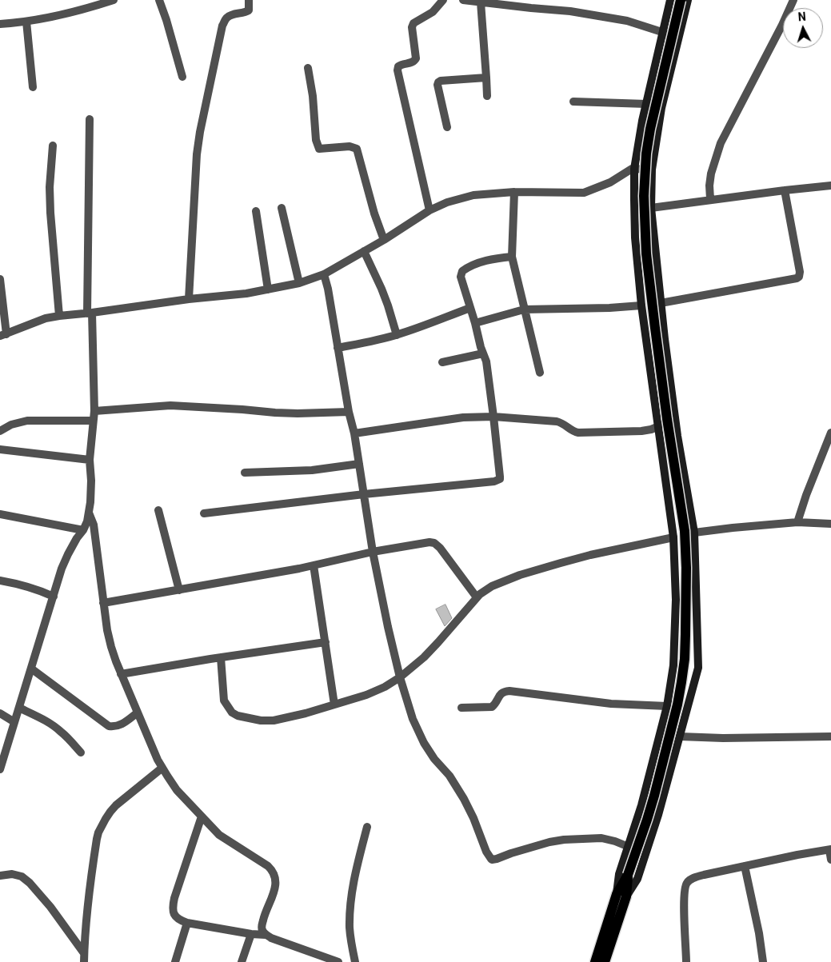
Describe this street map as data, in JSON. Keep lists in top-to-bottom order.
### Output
{
  "north": "top"
}
